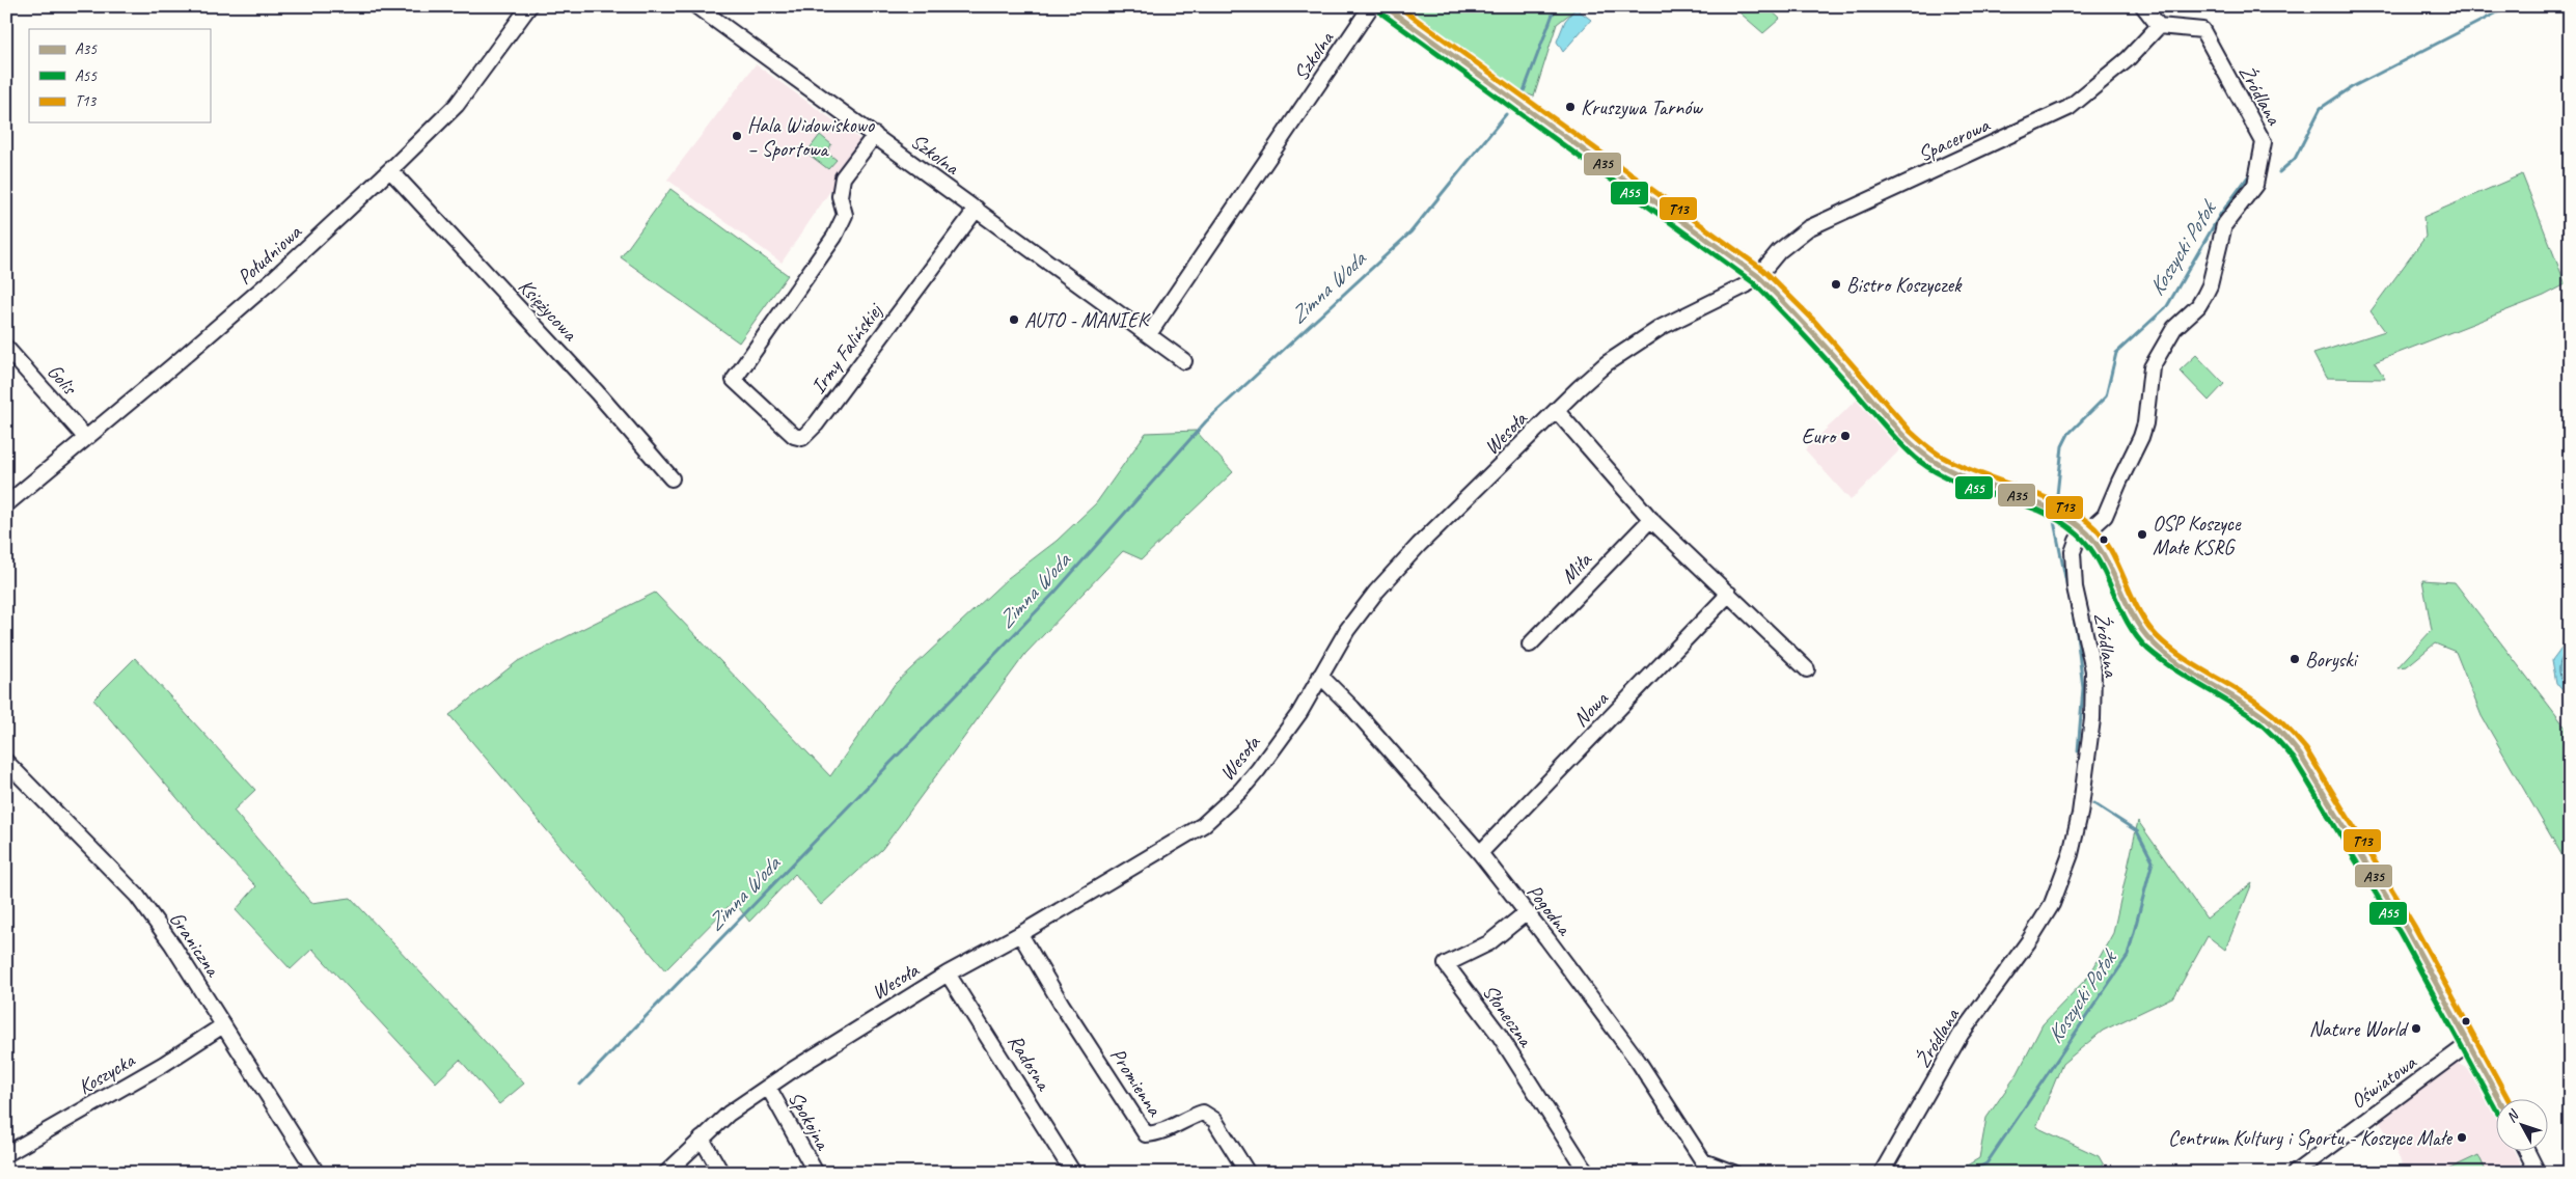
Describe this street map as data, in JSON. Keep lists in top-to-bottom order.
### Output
{
  "streets": {
    "street": [
      "Szkolna",
      "Źródlana",
      "Spacerowa",
      "Południowa",
      "Księżycowa",
      "Irmy Falińskiej",
      "Golis",
      "Wesoła",
      "Miła",
      "Nowa",
      "Pogodna",
      "Graniczna",
      "Słoneczna",
      "Radosna",
      "Koszycka",
      "Promienna",
      "Oświatowa",
      "Spokojna"
    ]
  },
  "crossings": [
    ["Szkolna", "Irmy Falińskiej"],
    ["Źródlana", "Spacerowa"],
    ["Spacerowa", "Wesoła"],
    ["Południowa", "Księżycowa"],
    ["Południowa", "Golis"],
    ["Wesoła", "Pogodna"],
    ["Wesoła", "Radosna"],
    ["Wesoła", "Promienna"],
    ["Wesoła", "Spokojna"],
    ["Nowa", "Pogodna"],
    ["Pogodna", "Słoneczna"],
    ["Graniczna", "Koszycka"]
  ],
  "water": ["Koszycki Potok", "Zimna Woda"],
  "places": [
    "Kruszywa Tarnów",
    "Hala Widowiskowo – Sportowa",
    "Bistro Koszyczek",
    "AUTO - MANIEK",
    "Euro",
    "OSP Koszyce Małe KSRG",
    "Boryski",
    "Nature World",
    "Centrum Kultury i Sportu - Koszyce Małe"
  ],
  "lines": ["transit line A35", "transit line T13", "transit line A55"],
  "legend": ["A35", "A55", "T13"],
  "north": "top left"
}
